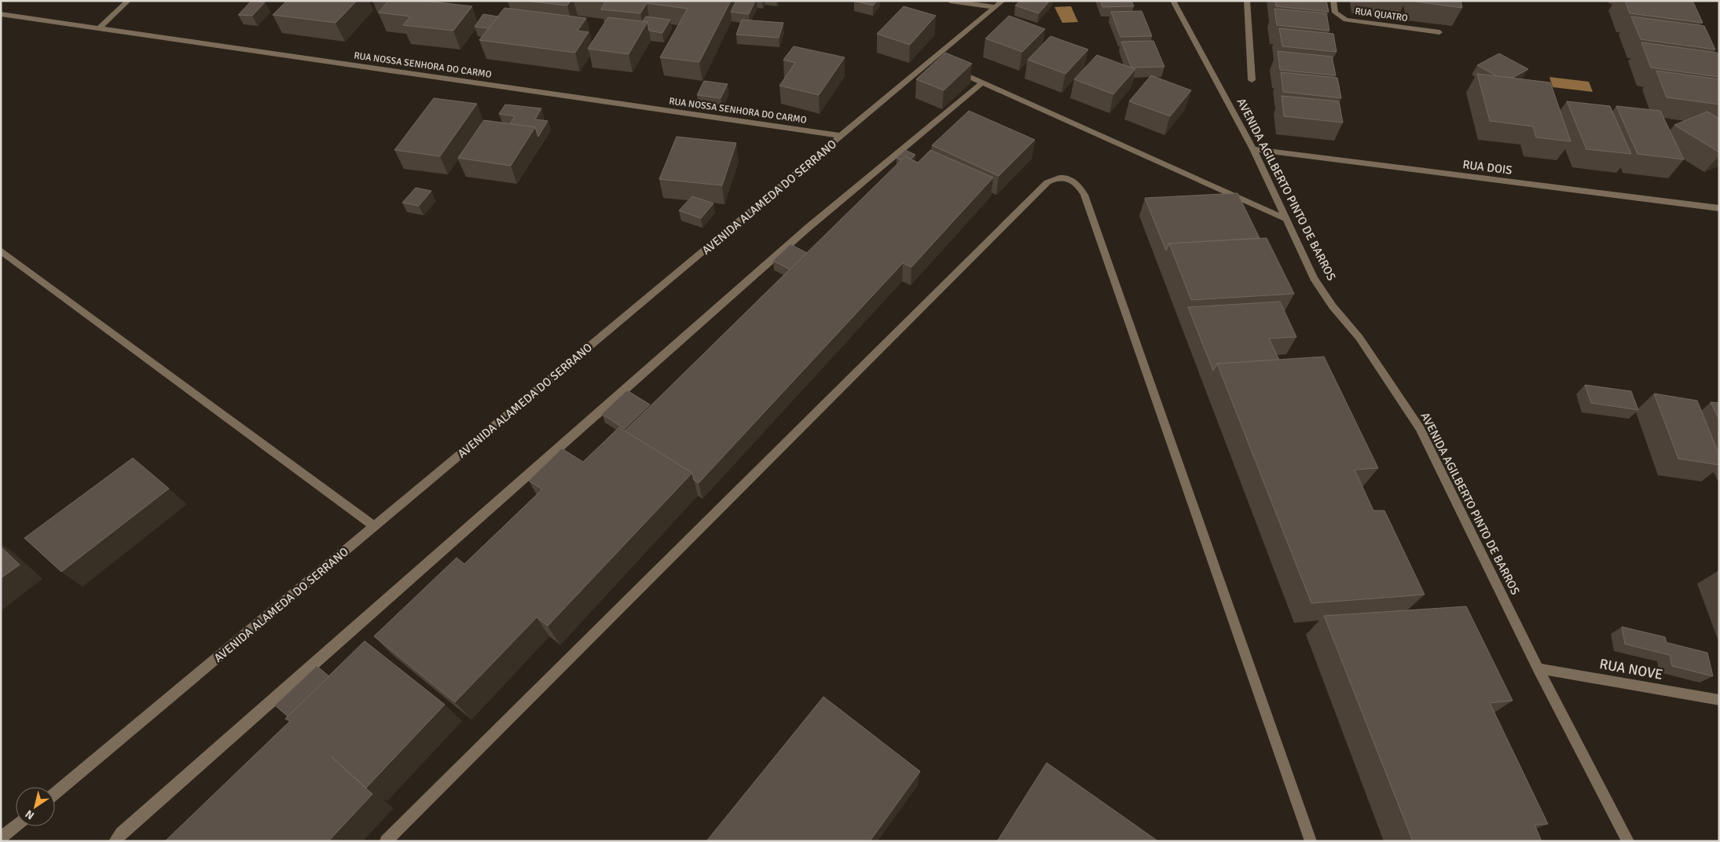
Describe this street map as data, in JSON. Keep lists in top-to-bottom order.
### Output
{
  "streets": {
    "street": [
      "RUA QUATRO",
      "RUA NOSSA SENHORA DO CARMO",
      "RUA DOIS",
      "AVENIDA AGILBERTO PINTO DE BARROS",
      "AVENIDA ALAMEDA DO SERRANO",
      "RUA NOVE"
    ]
  },
  "crossings": [
    ["RUA NOSSA SENHORA DO CARMO", "AVENIDA ALAMEDA DO SERRANO"],
    ["RUA DOIS", "AVENIDA AGILBERTO PINTO DE BARROS"],
    ["AVENIDA AGILBERTO PINTO DE BARROS", "RUA NOVE"]
  ],
  "north": "bottom left"
}
